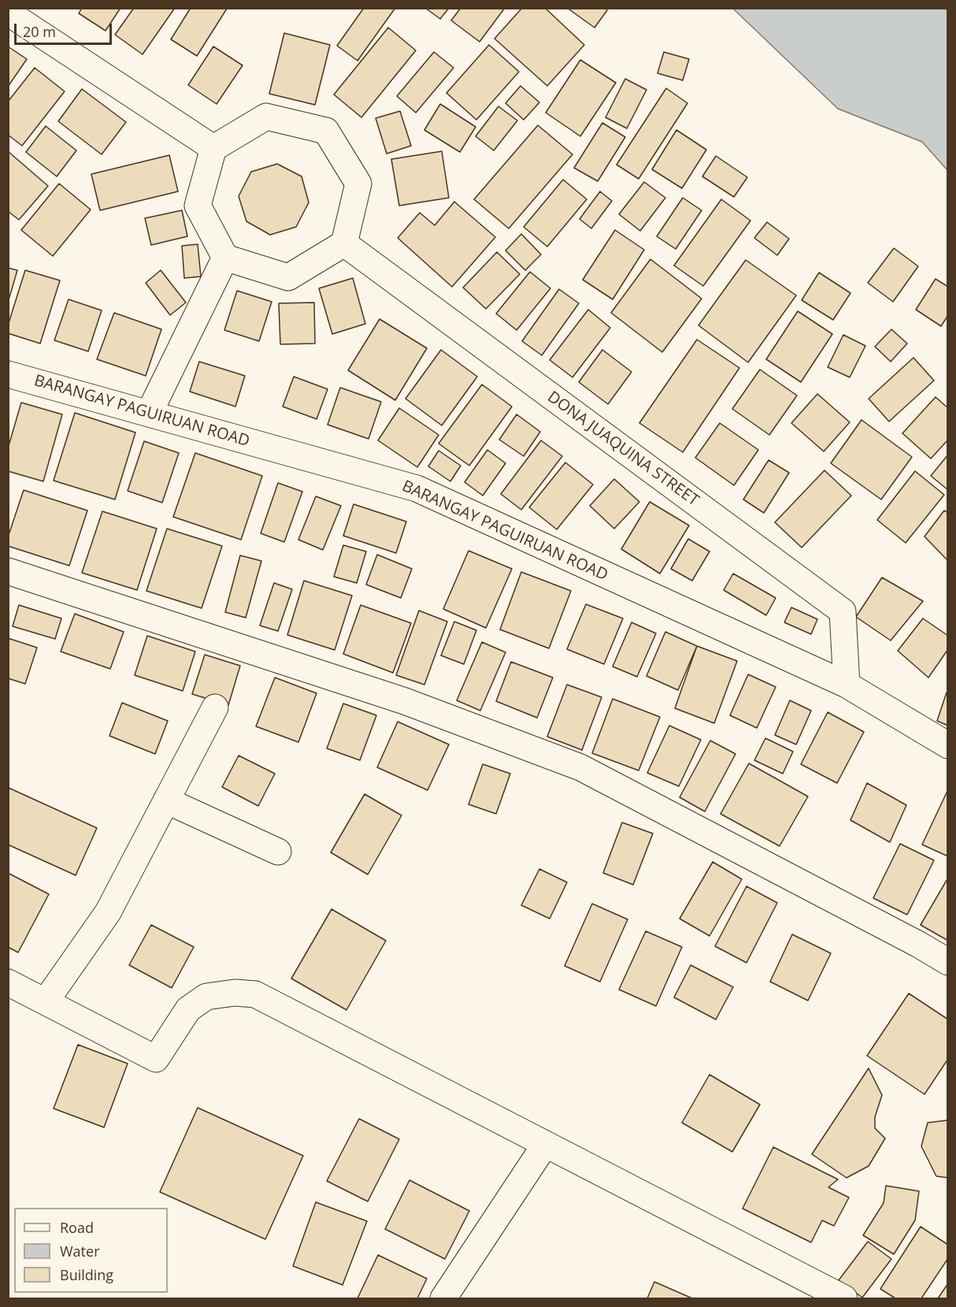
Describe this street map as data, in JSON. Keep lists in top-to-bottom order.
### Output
{
  "streets": {
    "street": ["BARANGAY PAGUIRUAN ROAD", "DONA JUAQUINA STREET"]
  },
  "crossings": [
    ["BARANGAY PAGUIRUAN ROAD", "DONA JUAQUINA STREET"]
  ],
  "legend": ["Road", "Water", "Building"],
  "scale_bar": "20 m"
}
